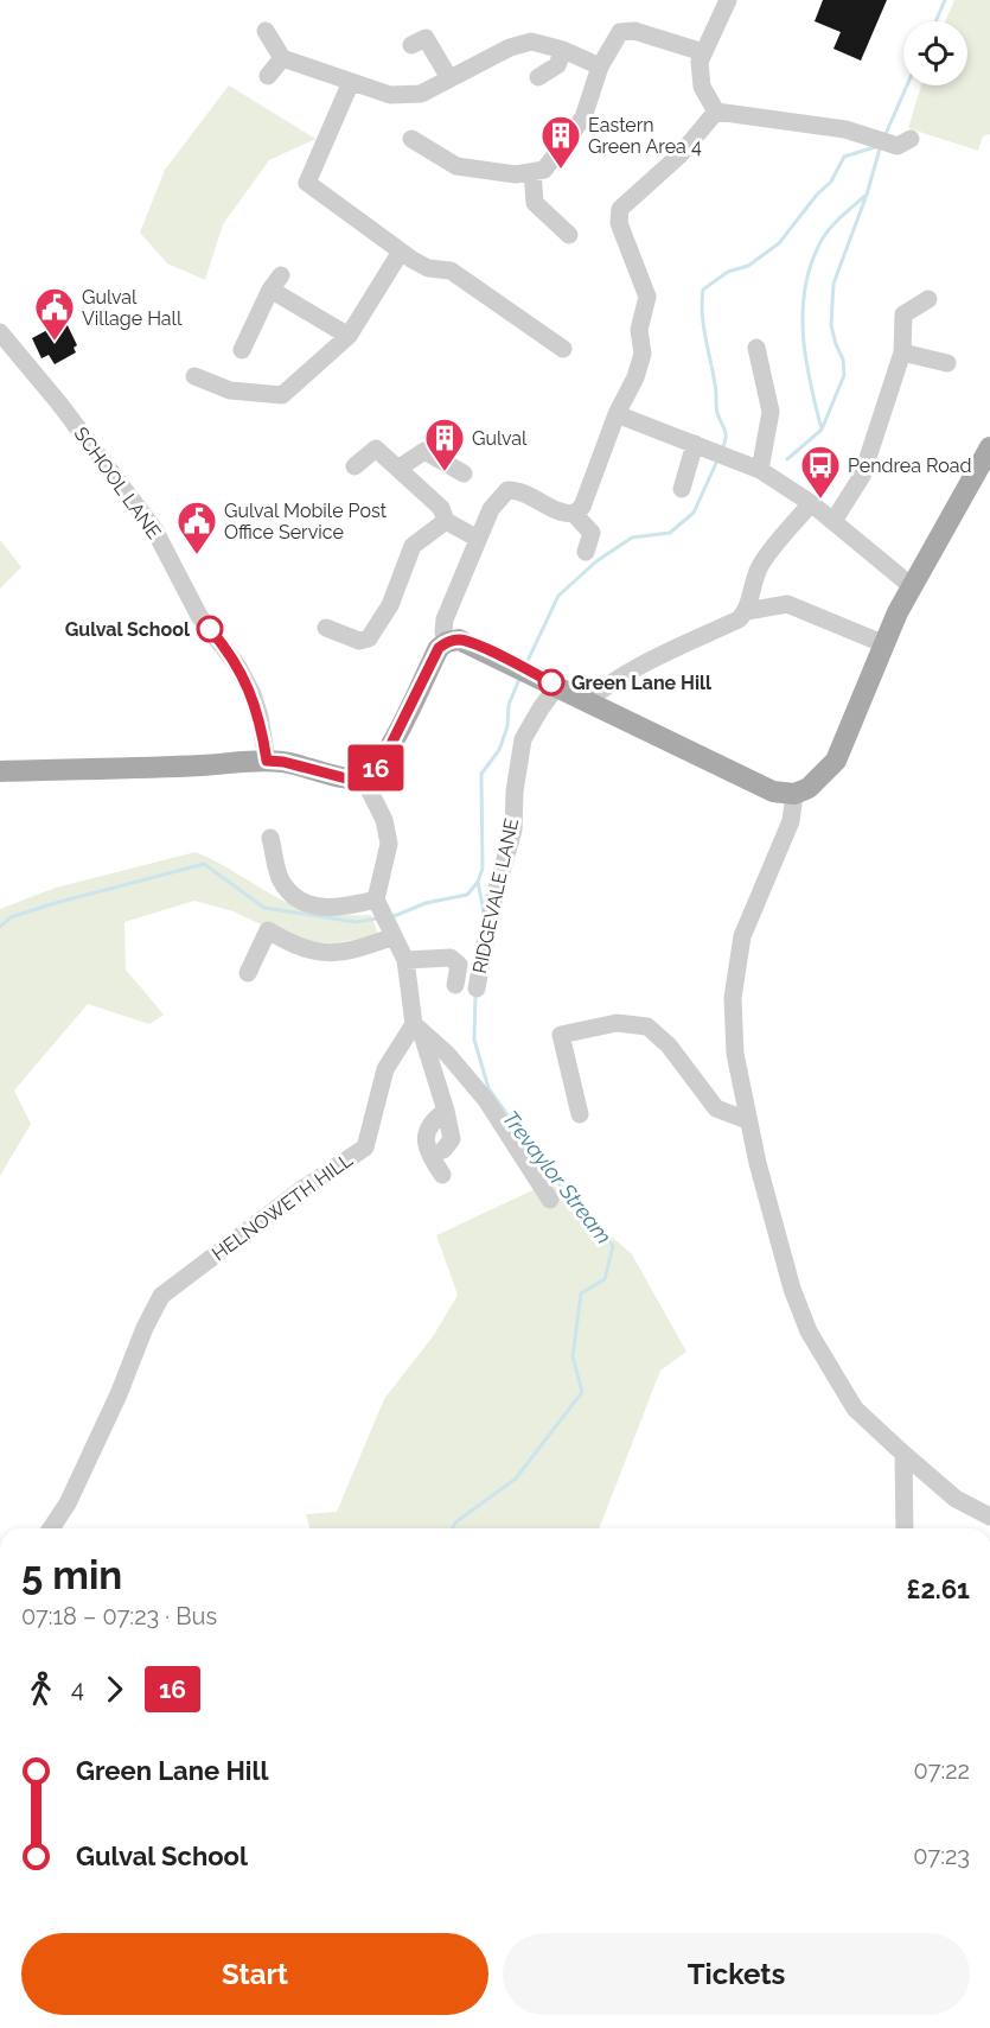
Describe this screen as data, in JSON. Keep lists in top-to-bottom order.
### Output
{
  "streets": {
    "street": ["SCHOOL LANE", "RIDGEVALE LANE", "HELNOWETH HILL"]
  },
  "water": ["Trevaylor Stream"],
  "places": {
    "building": ["Eastern Green Area 4", "Gulval"],
    "public building": ["Gulval Village Hall", "Gulval Mobile Post Office Service"],
    "bus stop": ["Pendrea Road"],
    "other": ["Gulval School", "Green Lane Hill"]
  },
  "lines": ["bus line 16"],
  "page": {
    "on_map": "16",
    "heading": ["5 min", "07:18 – 07:23 · Bus", "£2.61"],
    "legs": ["4", "16"],
    "list": [
      {
        "name": "Green Lane Hill",
        "value": "07:22"
      },
      {
        "name": "Gulval School",
        "value": "07:23"
      }
    ],
    "buttons": ["Start", "Tickets"]
  }
}
